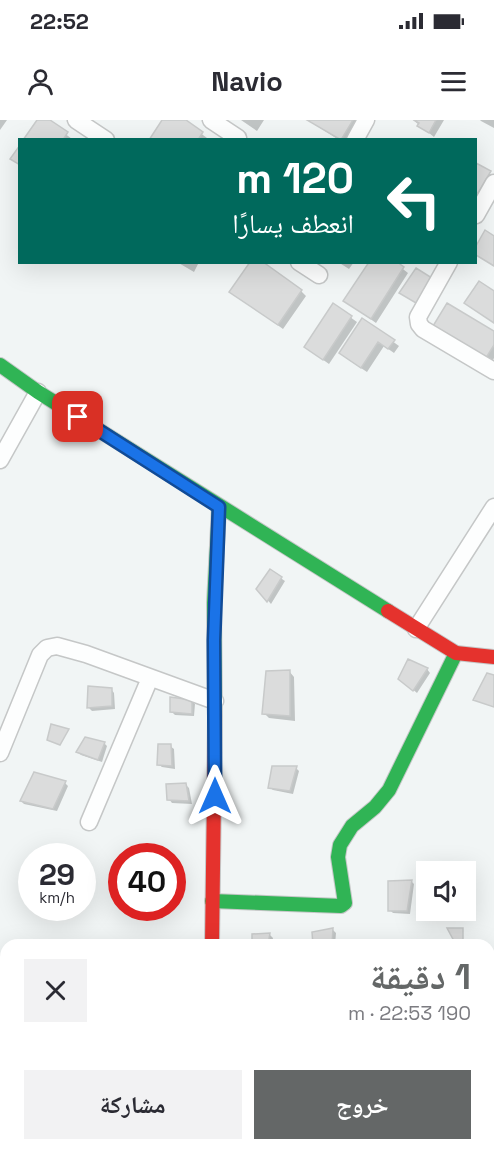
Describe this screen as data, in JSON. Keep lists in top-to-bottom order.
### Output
{
  "page": {
    "status": "22:52",
    "header": "Navio",
    "turn": ["120 m", "انعطف يسارًا"],
    "speed": "29 km/h",
    "limit": "40",
    "heading": ["1 دقيقة", "190 m · 22:53"],
    "buttons": ["خروج", "مشاركة"]
  }
}
